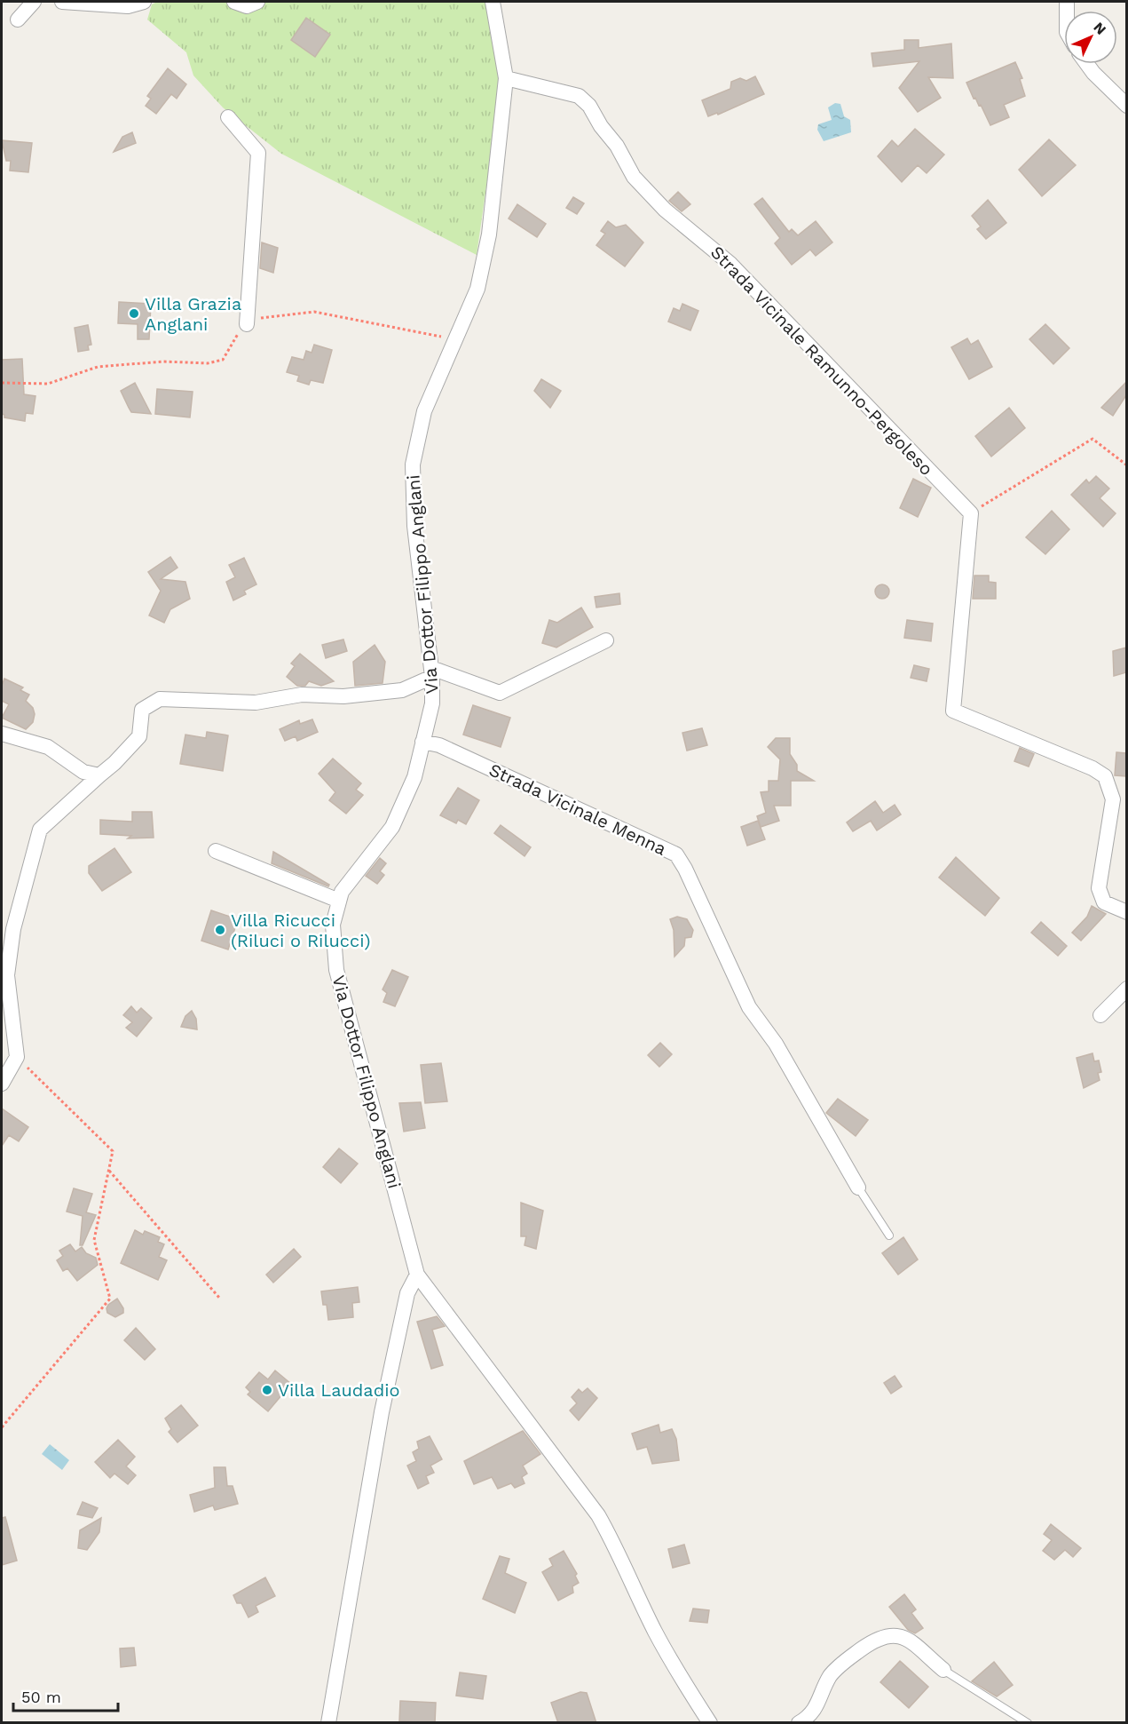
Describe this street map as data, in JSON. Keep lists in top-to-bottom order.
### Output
{
  "streets": {
    "street": ["Strada Vicinale Ramunno-Pergoleso", "Via Dottor Filippo Anglani", "Strada Vicinale Menna"]
  },
  "crossings": [
    ["Strada Vicinale Ramunno-Pergoleso", "Via Dottor Filippo Anglani"],
    ["Via Dottor Filippo Anglani", "Strada Vicinale Menna"]
  ],
  "places": ["Villa Grazia Anglani", "Villa Ricucci (Riluci o Rilucci)", "Villa Laudadio"],
  "scale_bar": "50 m",
  "north": "top right"
}
